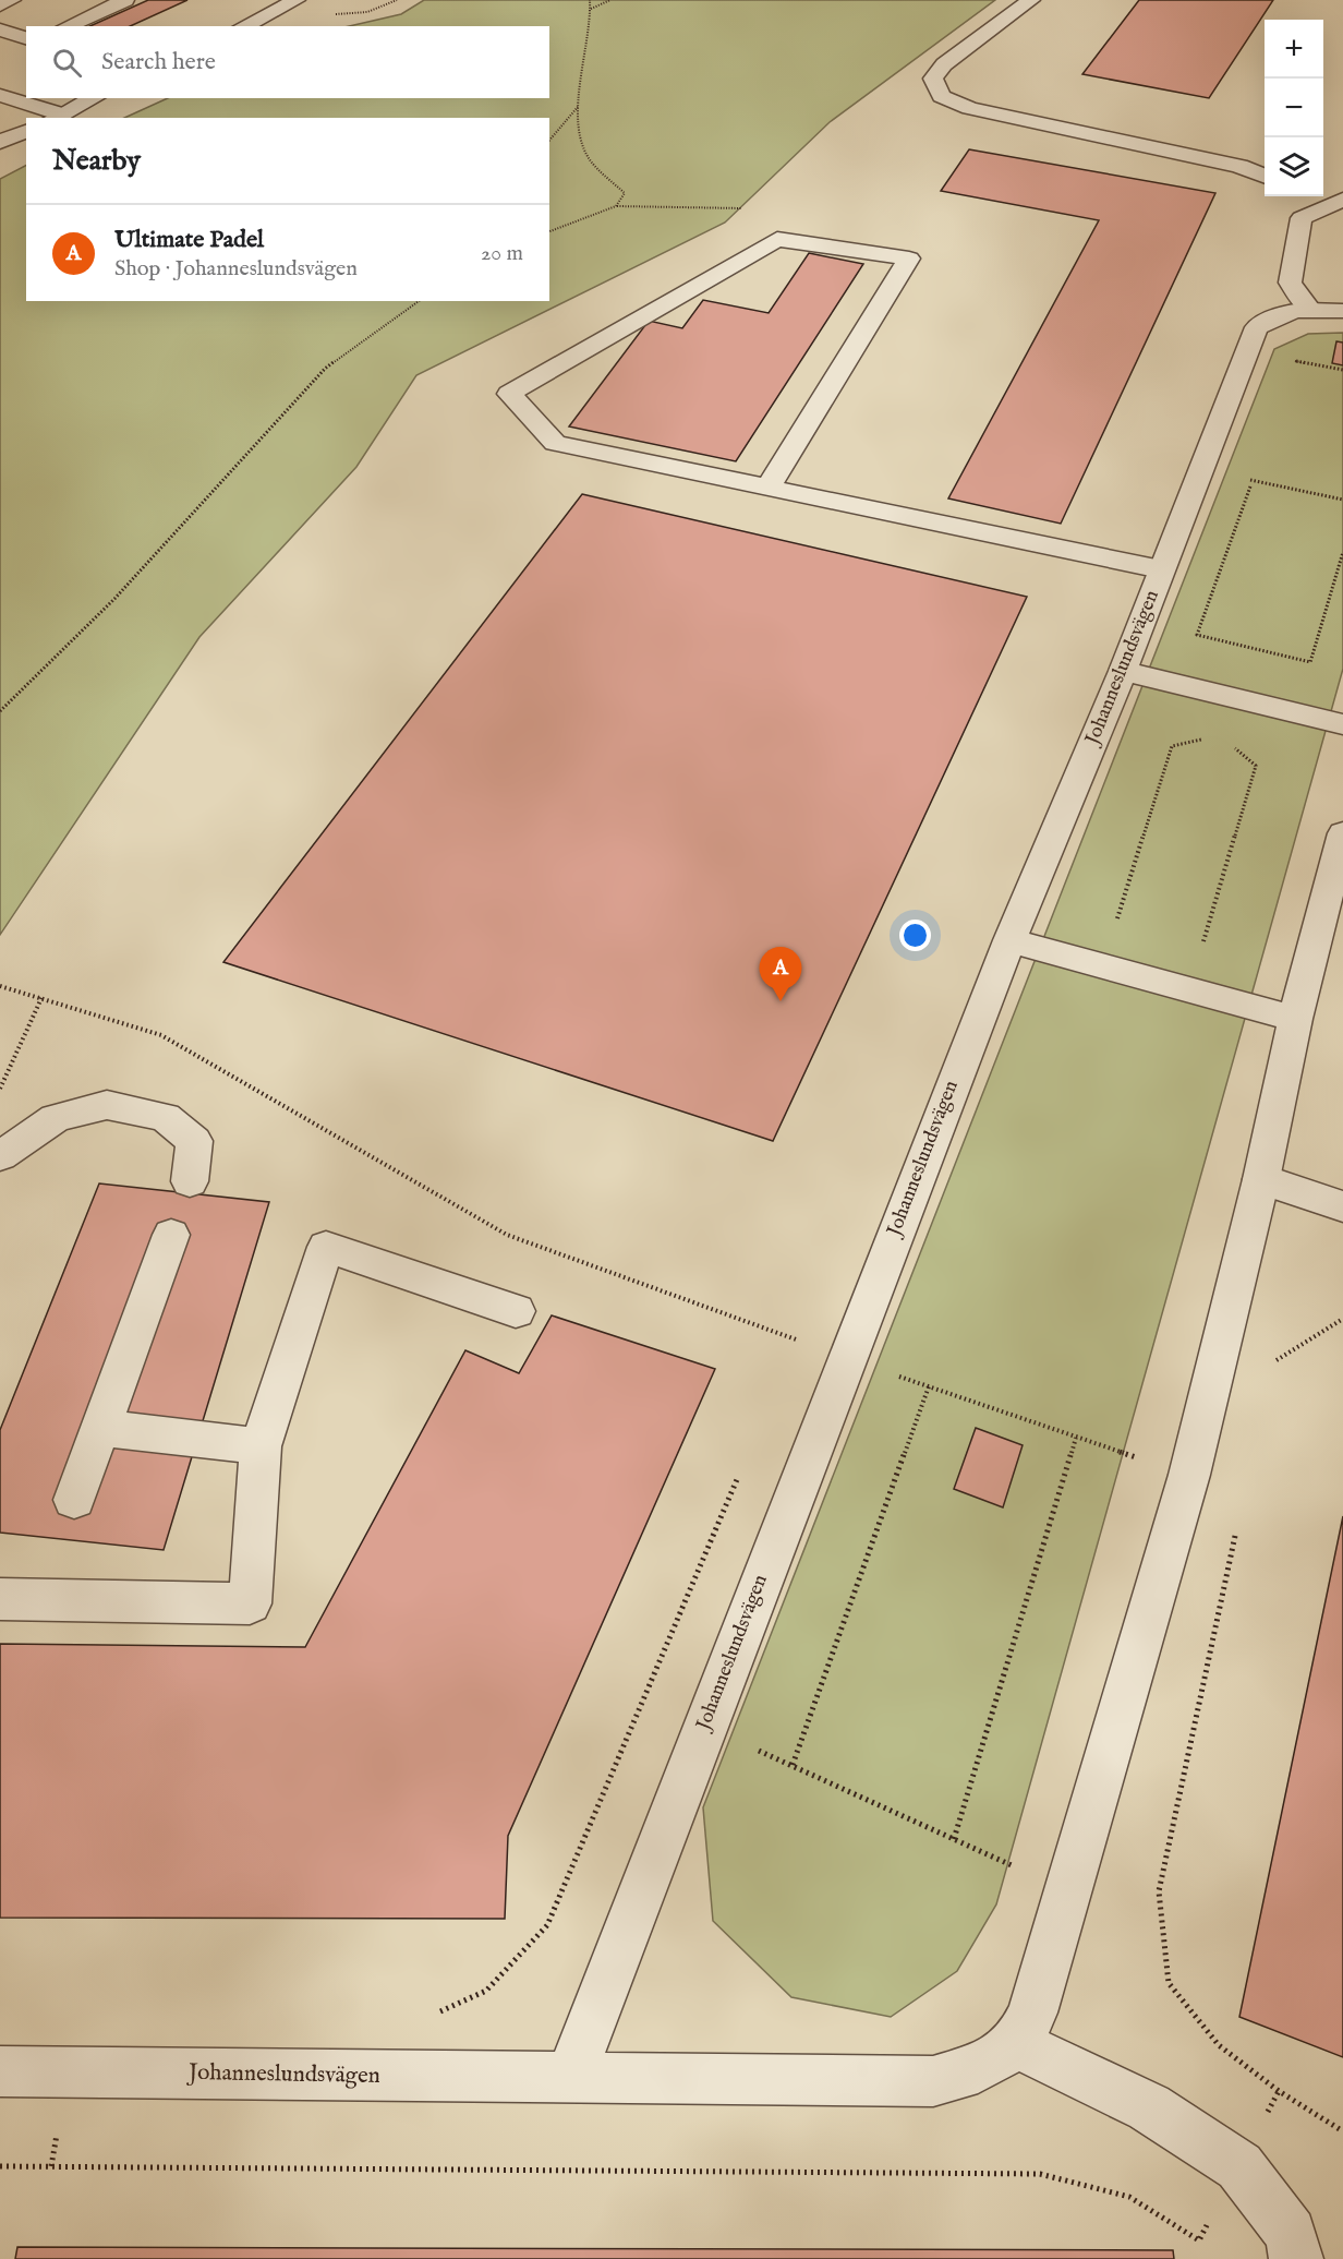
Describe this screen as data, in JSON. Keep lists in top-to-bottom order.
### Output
{
  "streets": {
    "street": ["Johanneslundsvägen"]
  },
  "page": {
    "map_buttons": ["+", "−"],
    "search": "Search here",
    "heading": "Nearby",
    "list": [
      {
        "mark": "A",
        "name": "Ultimate Padel",
        "note": "Shop · Johanneslundsvägen",
        "value": "20 m"
      }
    ],
    "pins": "A"
  }
}
